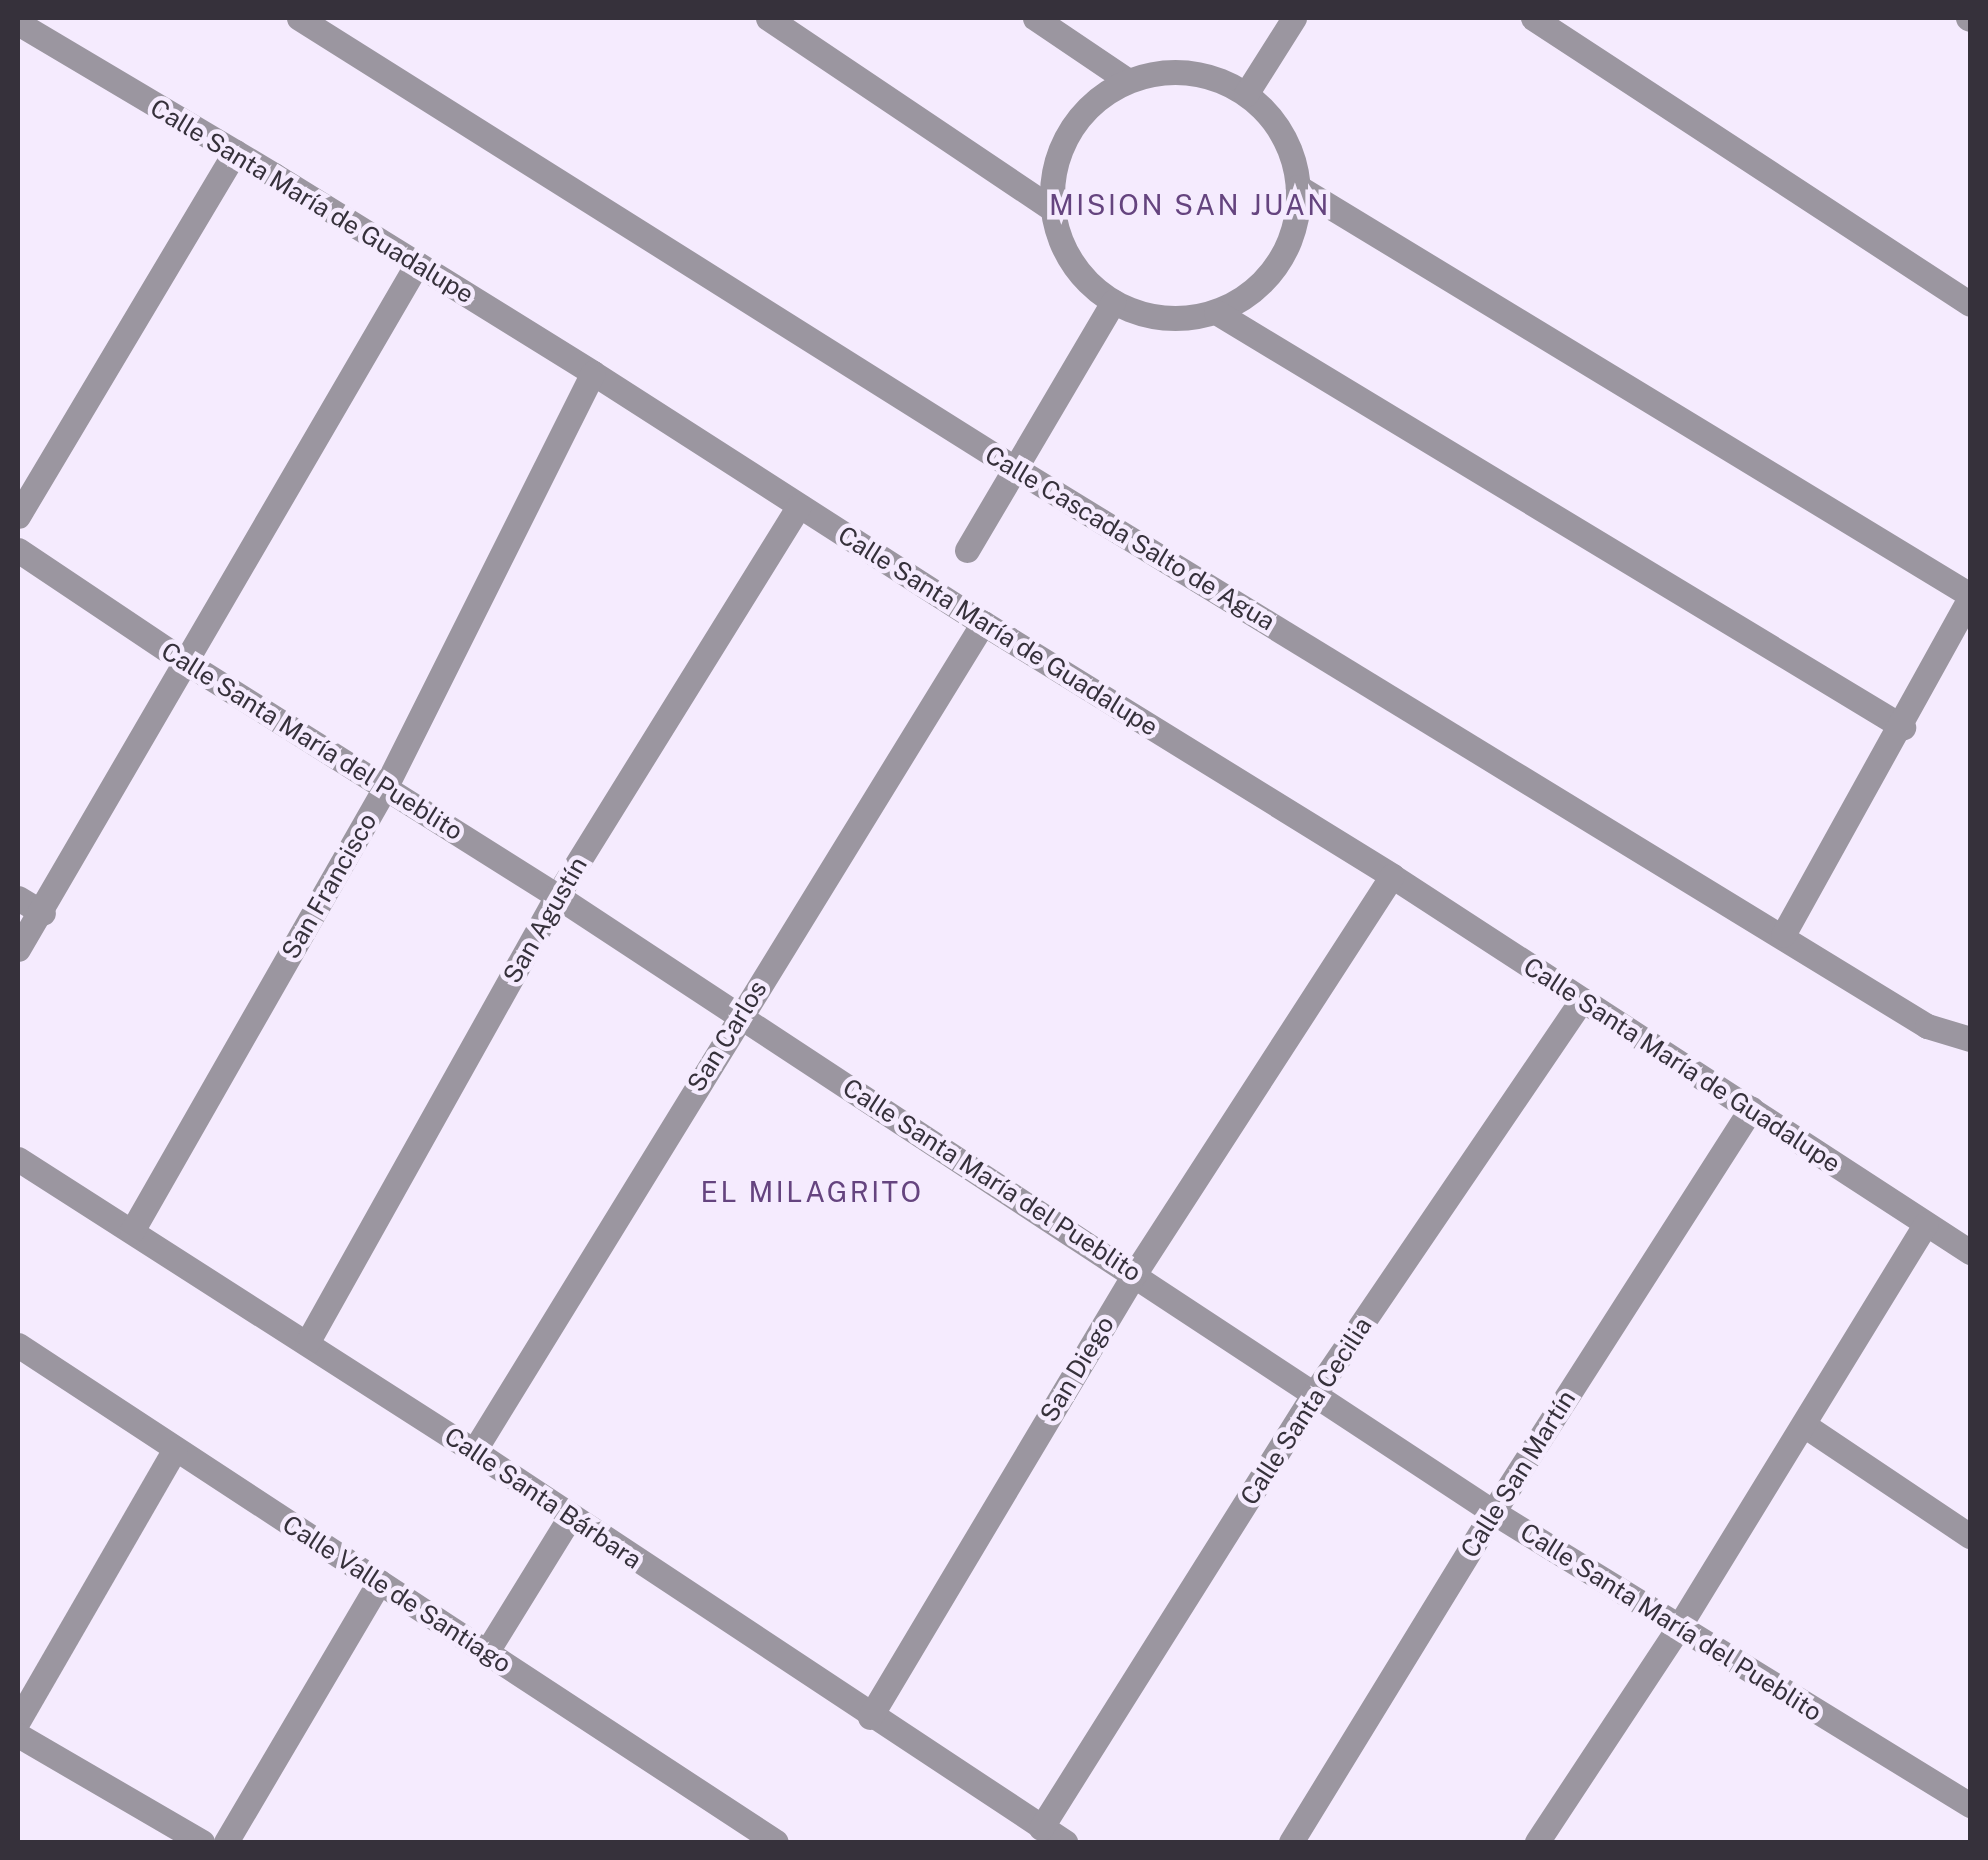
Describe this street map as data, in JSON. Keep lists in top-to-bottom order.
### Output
{
  "streets": {
    "street": [
      "Calle Santa María de Guadalupe",
      "Calle Cascada Salto de Agua",
      "Calle Santa María del Pueblito",
      "San Francisco",
      "San Agustín",
      "San Carlos",
      "San Diego",
      "Calle Santa Cecilia",
      "Calle San Martín",
      "Calle Santa Bárbara",
      "Calle Valle de Santiago"
    ]
  },
  "crossings": [
    ["Calle Santa María de Guadalupe", "San Francisco"],
    ["Calle Santa María de Guadalupe", "San Agustín"],
    ["Calle Santa María de Guadalupe", "San Carlos"],
    ["Calle Santa María de Guadalupe", "San Diego"],
    ["Calle Santa María de Guadalupe", "Calle Santa Cecilia"],
    ["Calle Santa María de Guadalupe", "Calle San Martín"],
    ["Calle Santa María del Pueblito", "San Francisco"],
    ["Calle Santa María del Pueblito", "San Agustín"],
    ["Calle Santa María del Pueblito", "San Carlos"],
    ["Calle Santa María del Pueblito", "San Diego"],
    ["Calle Santa María del Pueblito", "Calle Santa Cecilia"],
    ["Calle Santa María del Pueblito", "Calle San Martín"],
    ["San Francisco", "Calle Santa Bárbara"],
    ["San Agustín", "Calle Santa Bárbara"],
    ["San Carlos", "Calle Santa Bárbara"],
    ["San Diego", "Calle Santa Bárbara"],
    ["Calle Santa Cecilia", "Calle Santa Bárbara"]
  ],
  "districts": ["MISION SAN JUAN", "EL MILAGRITO"]
}
